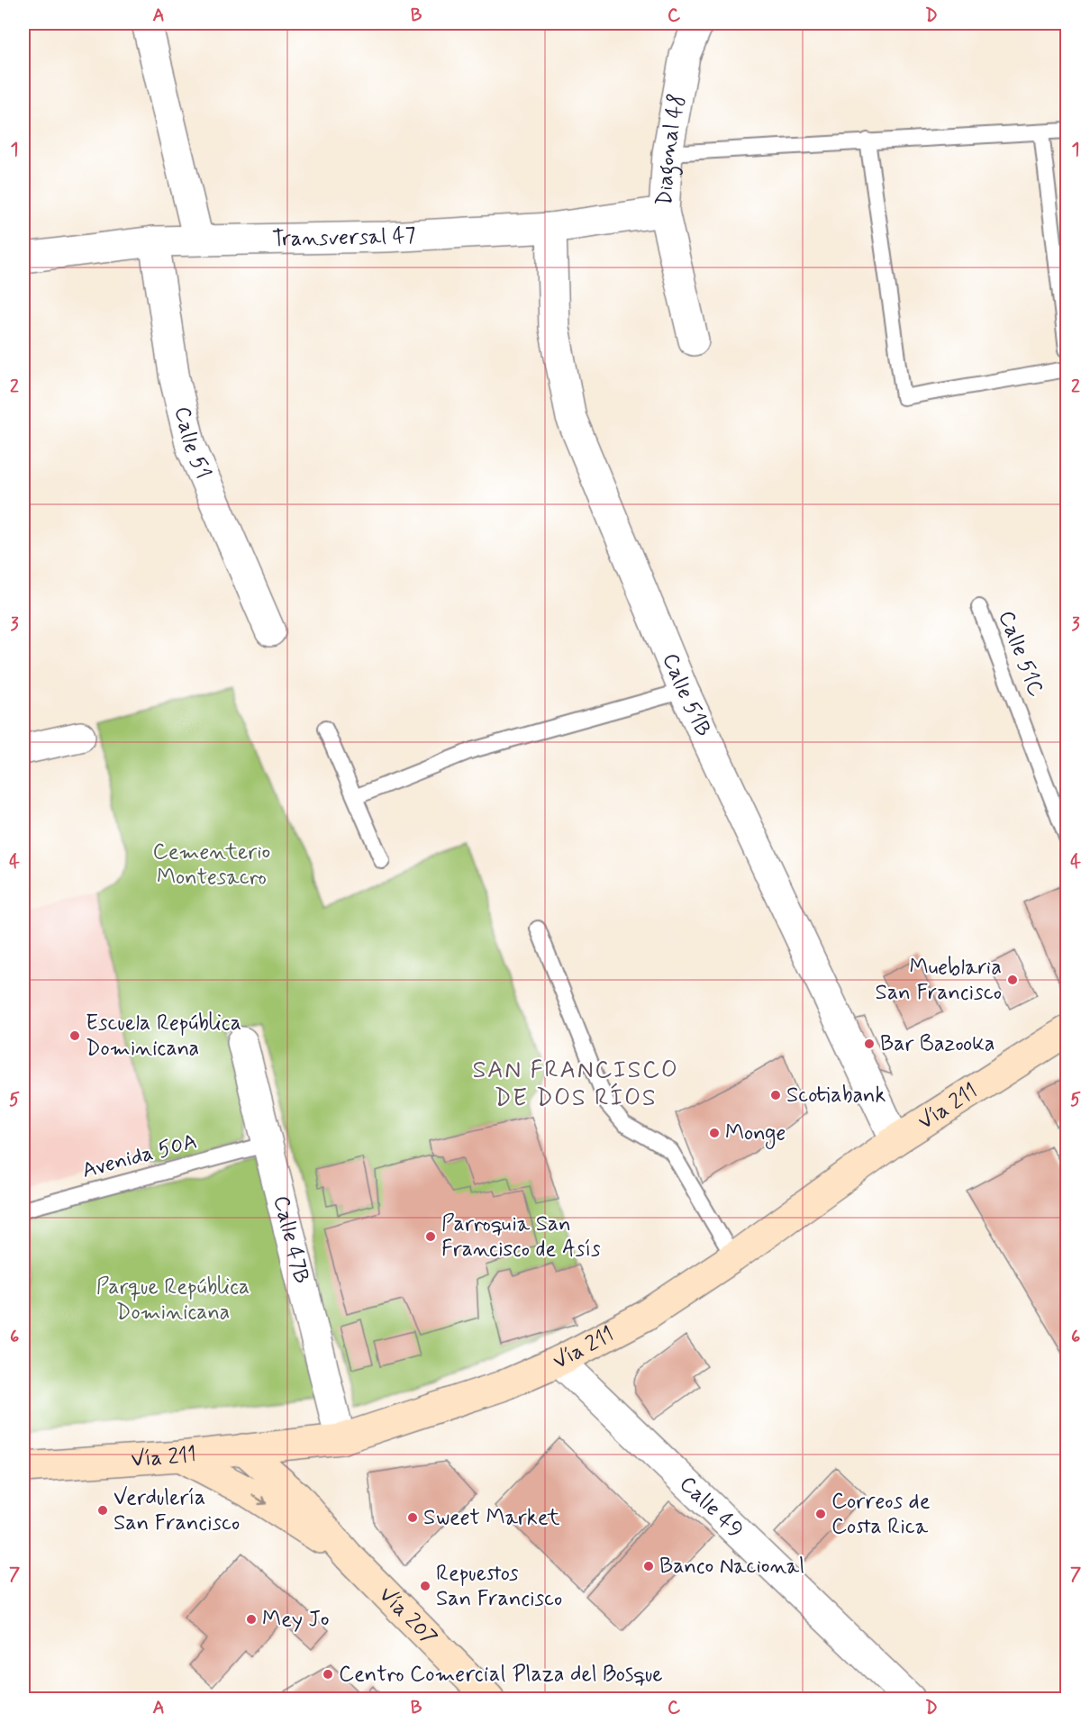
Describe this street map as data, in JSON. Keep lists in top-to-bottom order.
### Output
{
  "streets": {
    "main road": ["Vía 211", "Vía 207"],
    "street": [
      "Diagonal 48",
      "Transversal 47",
      "Calle 51",
      "Calle 51B",
      "Calle 47B",
      "Calle 49"
    ],
    "lane": ["Calle 51C", "Avenida 50A"]
  },
  "crossings": [
    ["Diagonal 48", "Transversal 47"],
    ["Transversal 47", "Calle 51"],
    ["Transversal 47", "Calle 51B"],
    ["Calle 51B", "Vía 211"],
    ["Vía 211", "Calle 47B"],
    ["Vía 211", "Calle 49"],
    ["Vía 211", "Vía 207"],
    ["Avenida 50A", "Calle 47B"]
  ],
  "districts": ["SAN FRANCISCO DE DOS RÍOS"],
  "parks": ["Cementerio Montesacro", "Parque República Dominicana"],
  "places": [
    "Mueblaria San Francisco",
    "Escuela República Dominicana",
    "Bar Bazooka",
    "Scotiabank",
    "Monge",
    "Parroquia San Francisco de Asís",
    "Verdulería San Francisco",
    "Correos de Costa Rica",
    "Sweet Market",
    "Banco Nacional",
    "Repuestos San Francisco",
    "Mey Jo",
    "Centro Comercial Plaza del Bosque"
  ],
  "grid": {
    "columns": [
      "A",
      "B",
      "C",
      "D"
    ],
    "rows": [
      "1",
      "2",
      "3",
      "4",
      "5",
      "6",
      "7"
    ]
  }
}
